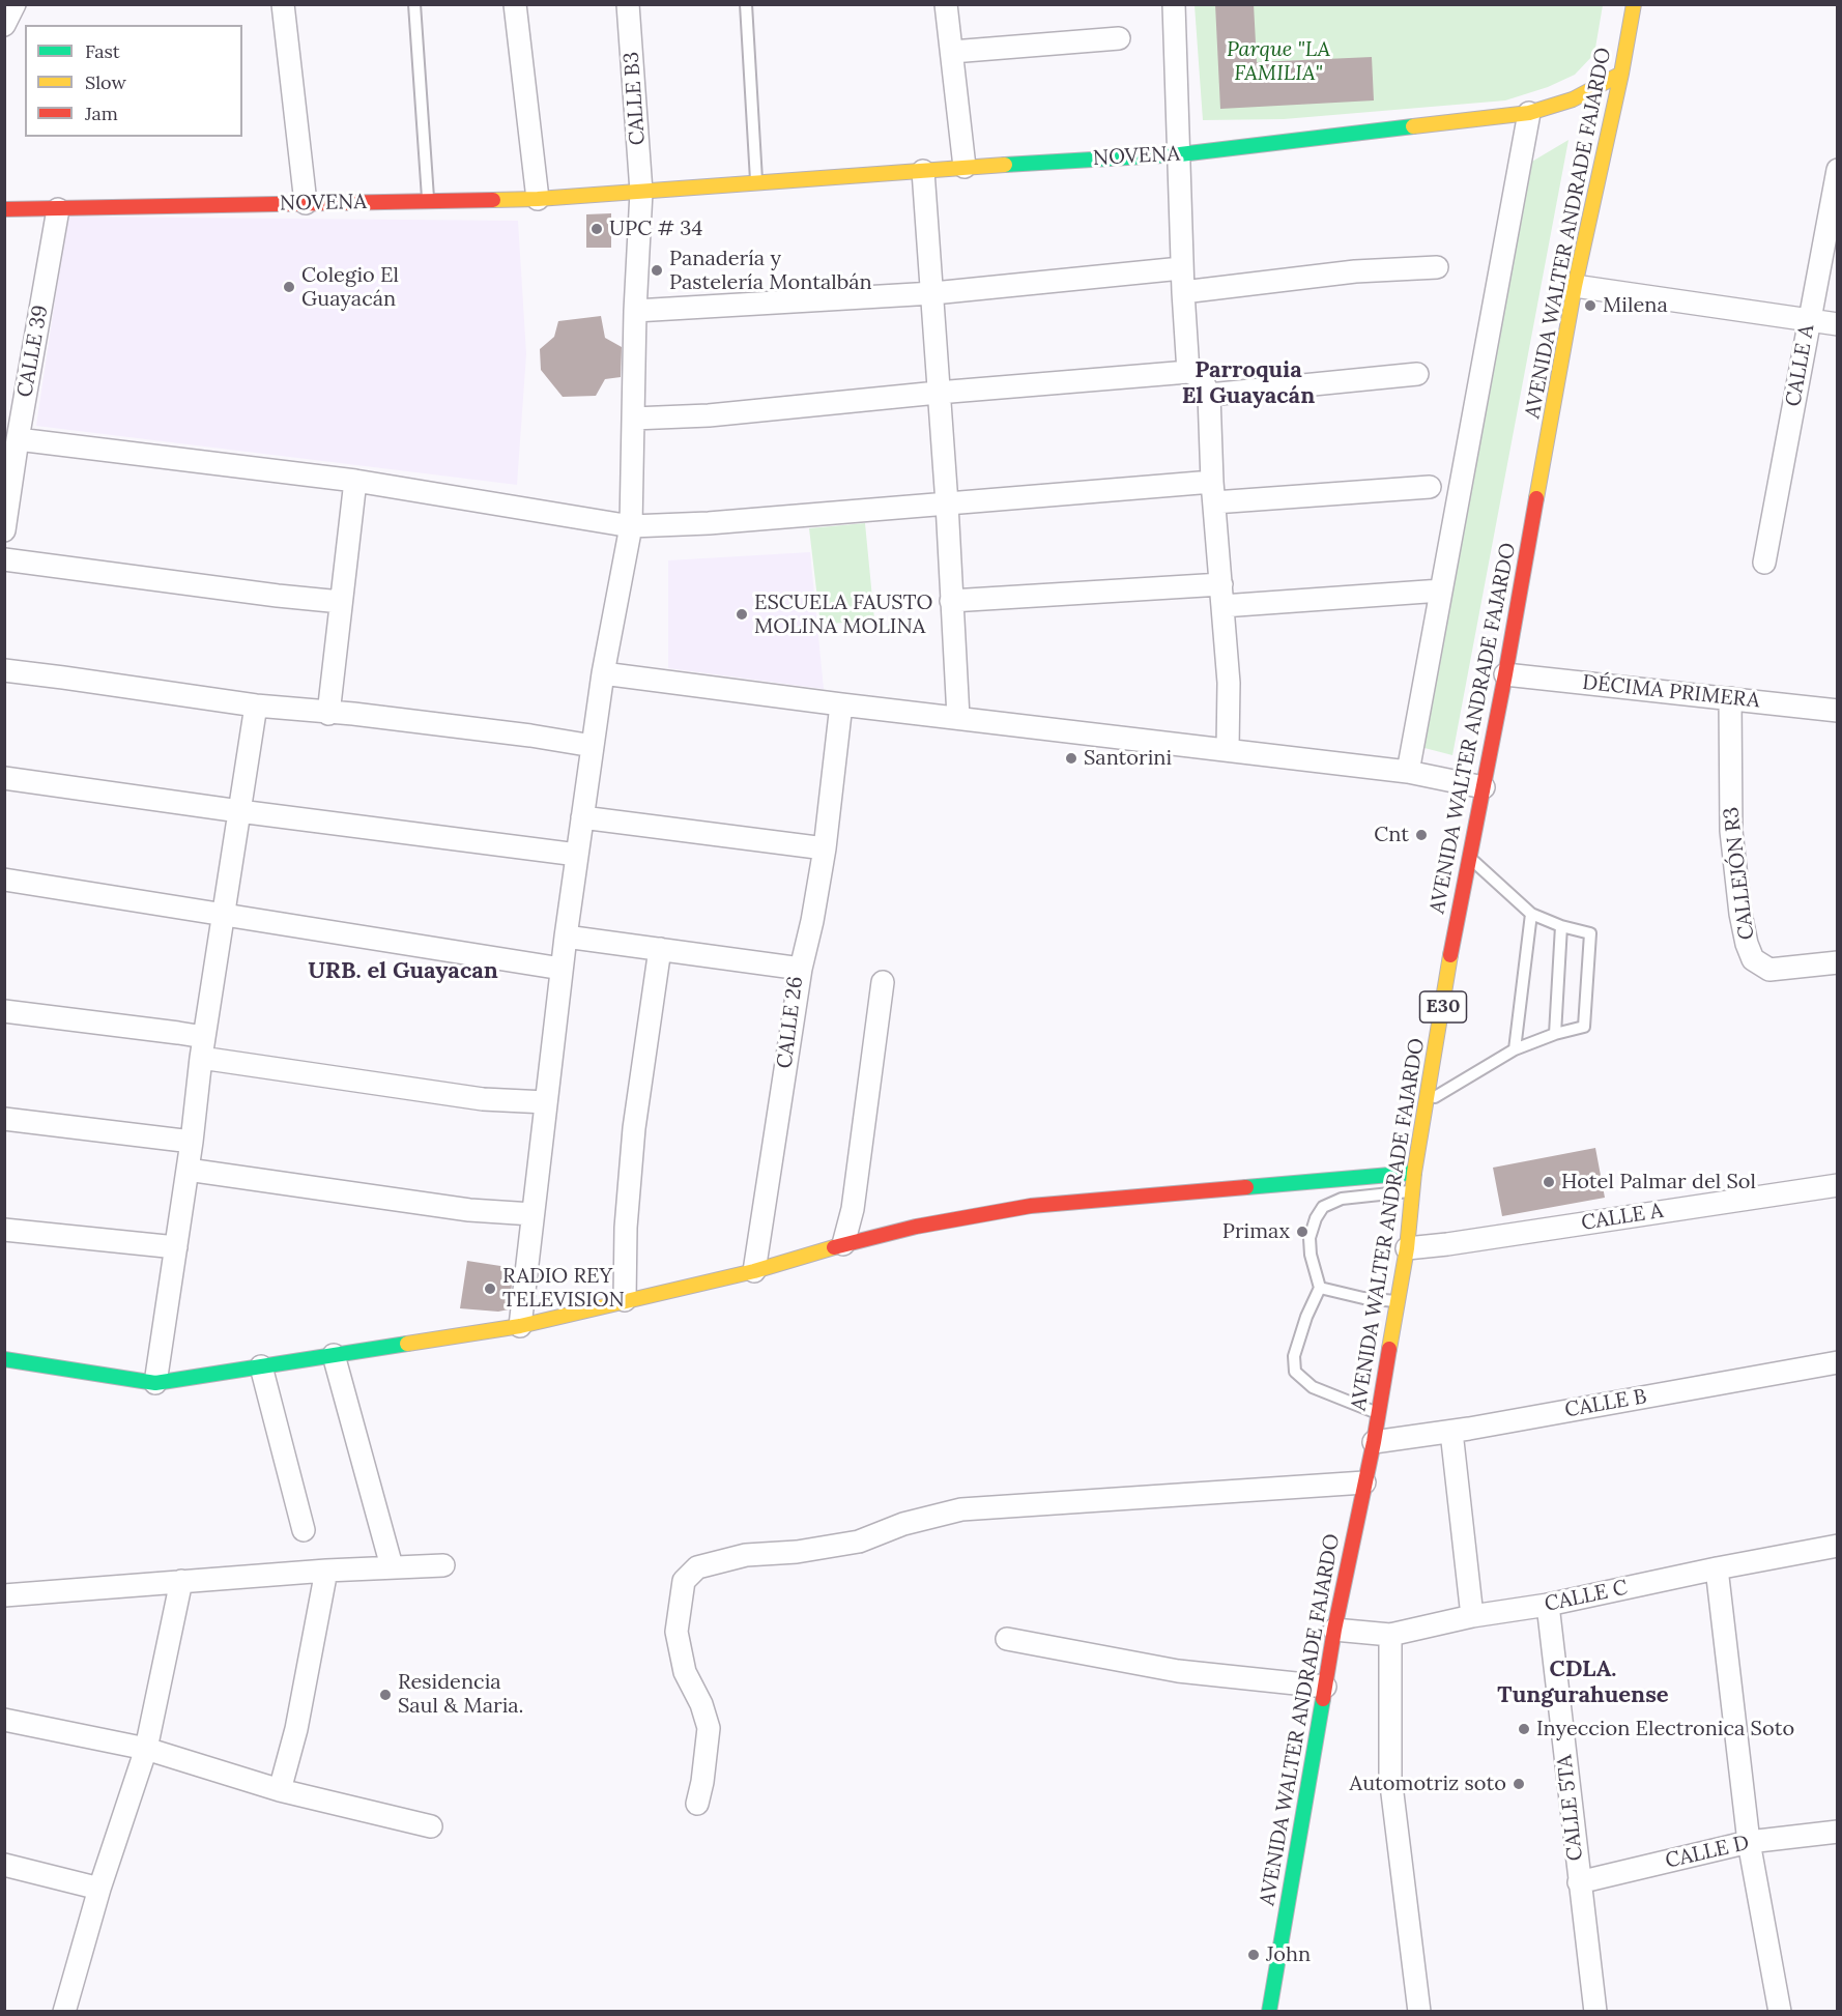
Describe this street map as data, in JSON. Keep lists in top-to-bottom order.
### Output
{
  "streets": {
    "street": [
      "CALLE B3",
      "NOVENA",
      "AVENIDA WALTER ANDRADE FAJARDO",
      "CALLE 39",
      "CALLE A",
      "DÉCIMA PRIMERA",
      "CALLEJÓN R3",
      "E30",
      "CALLE 26",
      "CALLE B",
      "CALLE C",
      "CALLE 5TA",
      "CALLE D"
    ]
  },
  "crossings": [
    ["CALLE B3", "NOVENA"],
    ["NOVENA", "AVENIDA WALTER ANDRADE FAJARDO"],
    ["NOVENA", "CALLE 39"],
    ["AVENIDA WALTER ANDRADE FAJARDO", "CALLE A"],
    ["AVENIDA WALTER ANDRADE FAJARDO", "DÉCIMA PRIMERA"],
    ["AVENIDA WALTER ANDRADE FAJARDO", "CALLE B"],
    ["AVENIDA WALTER ANDRADE FAJARDO", "CALLE C"],
    ["DÉCIMA PRIMERA", "CALLEJÓN R3"],
    ["CALLE C", "CALLE 5TA"],
    ["CALLE 5TA", "CALLE D"]
  ],
  "districts": ["Parroquia El Guayacán", "URB. el Guayacan", "CDLA. Tungurahuense"],
  "parks": ["Parque \"LA FAMILIA\""],
  "places": [
    "UPC # 34",
    "Panadería y Pastelería Montalbán",
    "Colegio El Guayacán",
    "Milena",
    "ESCUELA FAUSTO MOLINA MOLINA",
    "Santorini",
    "Cnt",
    "Hotel Palmar del Sol",
    "Primax",
    "RADIO REY TELEVISION",
    "Residencia Saul & Maria.",
    "Inyeccion Electronica Soto",
    "Automotriz soto",
    "John"
  ],
  "legend": ["Fast", "Slow", "Jam"]
}
